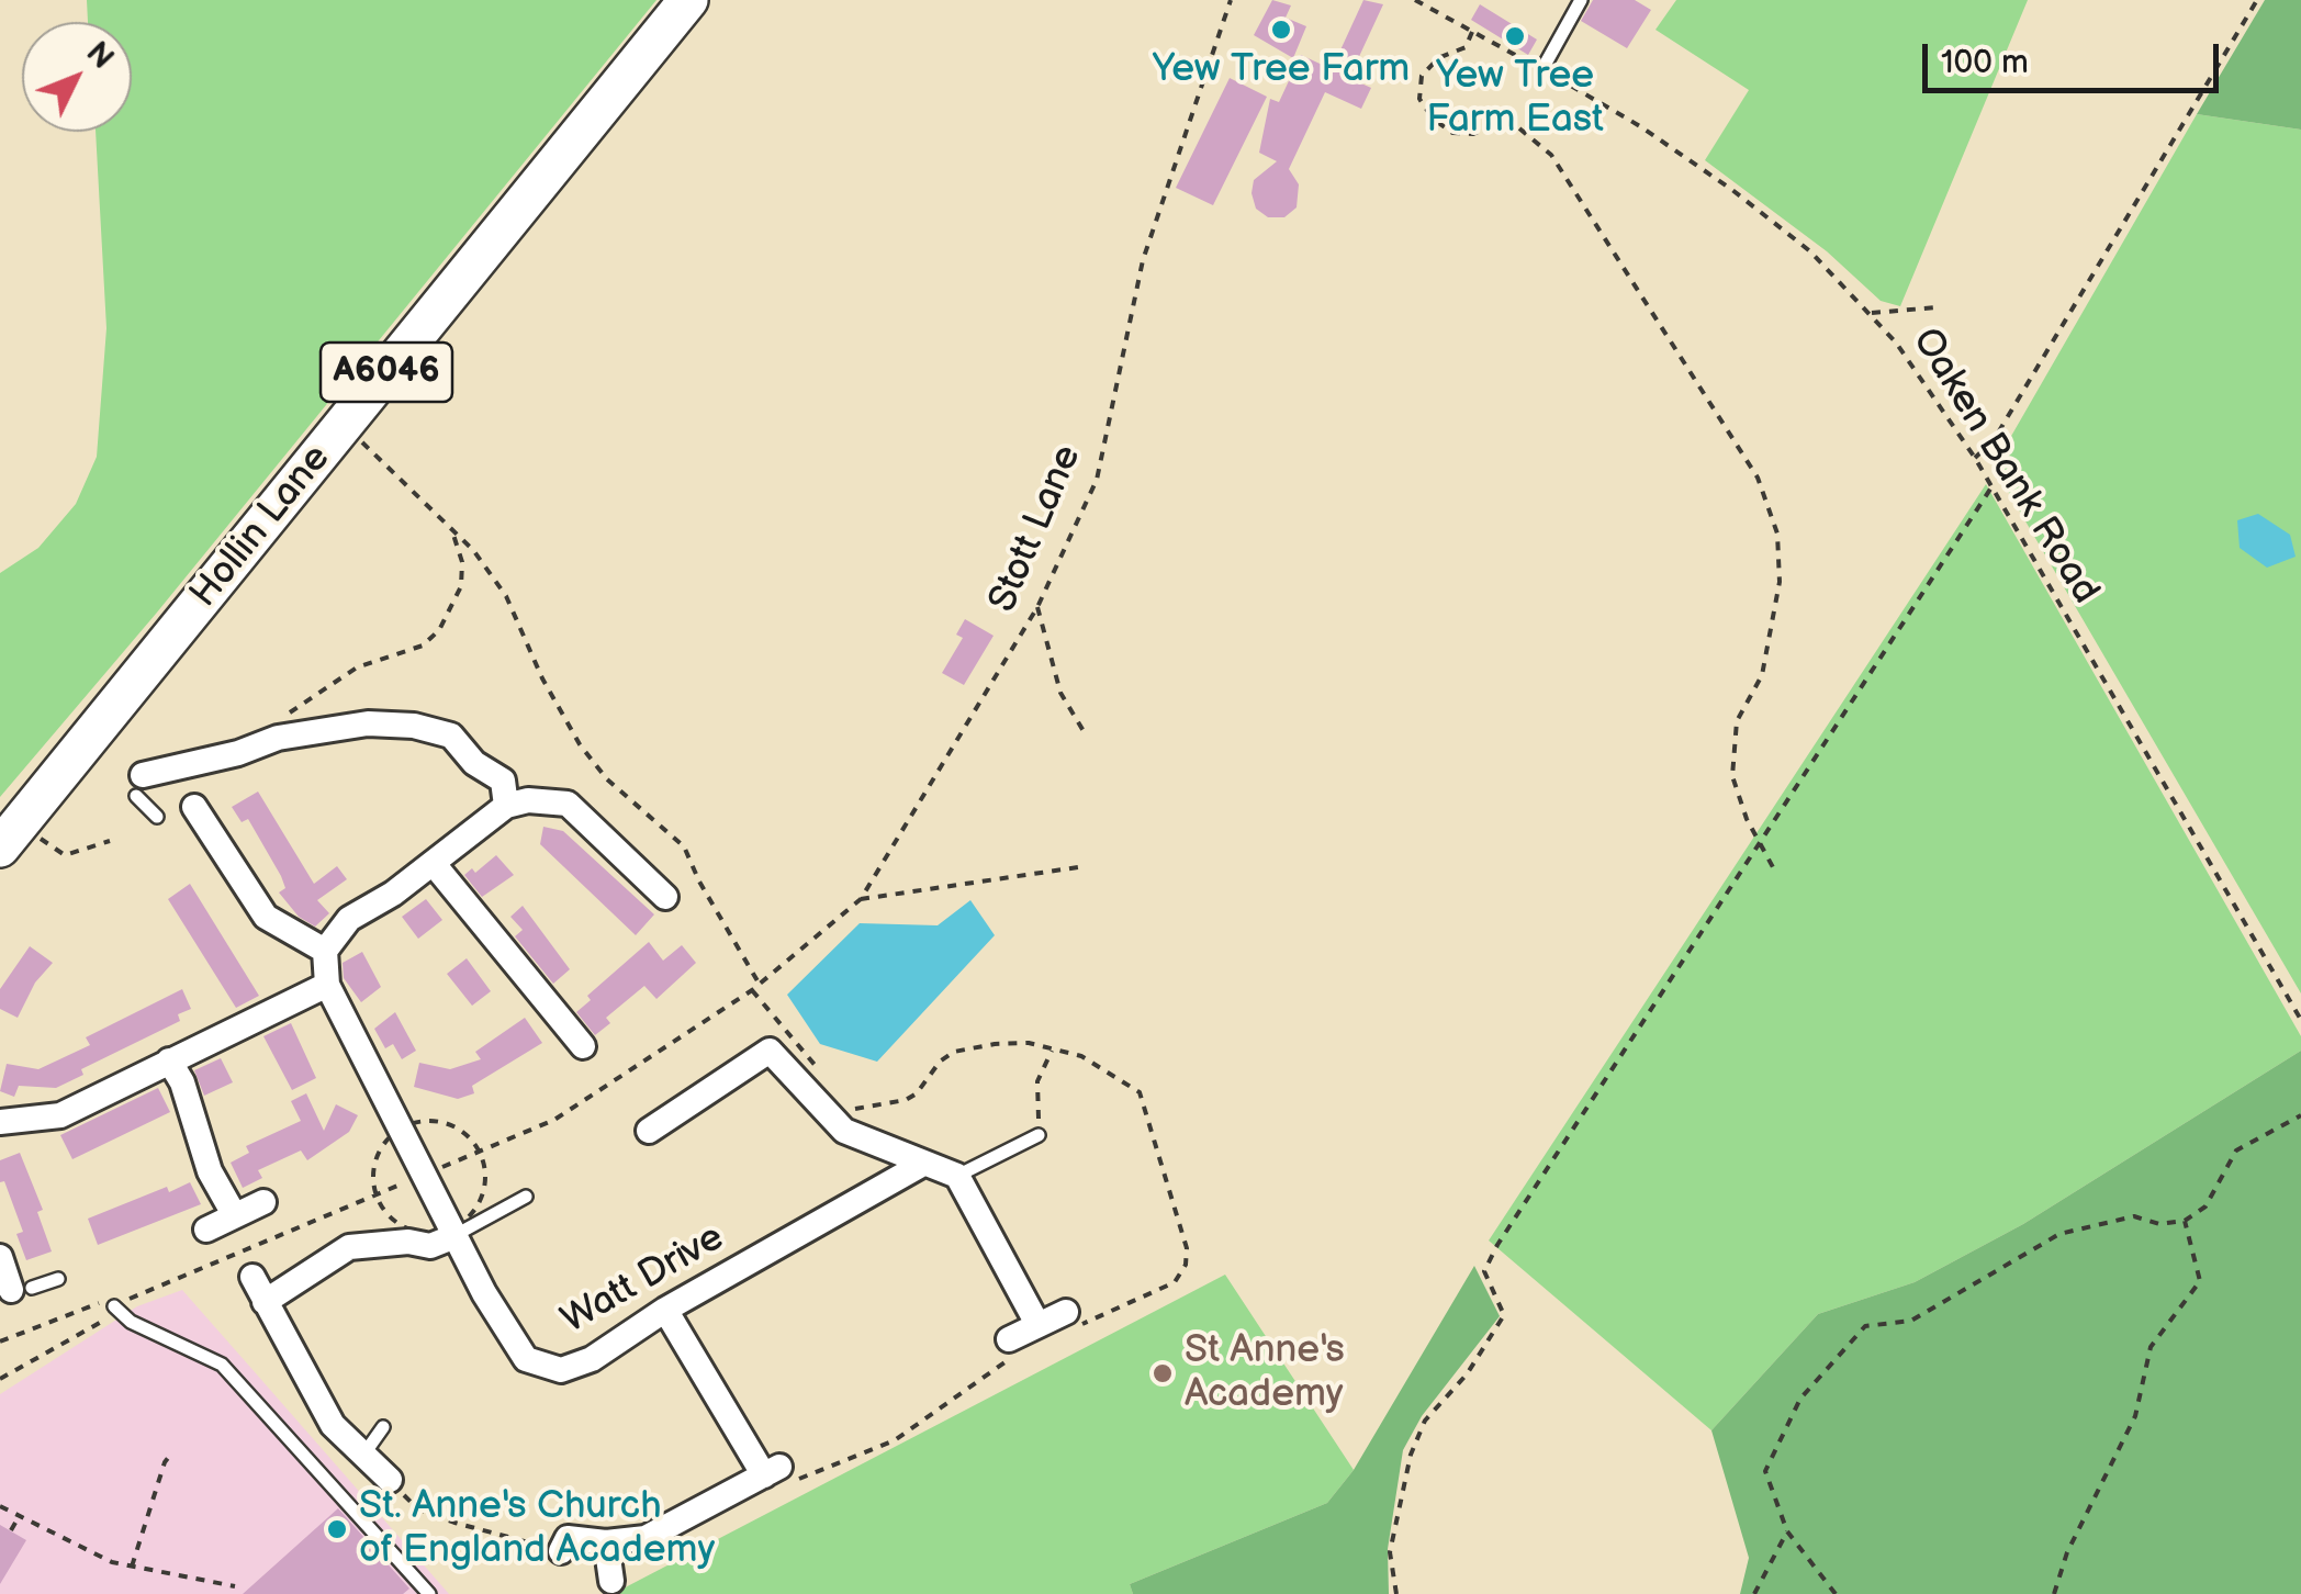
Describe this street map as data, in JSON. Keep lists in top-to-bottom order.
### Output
{
  "streets": {
    "main road": ["A6046", "Hollin Lane"],
    "street": ["Watt Drive"],
    "path": ["Oaken Bank Road", "Stott Lane"]
  },
  "places": [
    "Yew Tree Farm",
    "Yew Tree Farm East",
    "St Anne's Academy",
    "St. Anne's Church of England Academy"
  ],
  "scale_bar": "100 m",
  "north": "top right"
}
